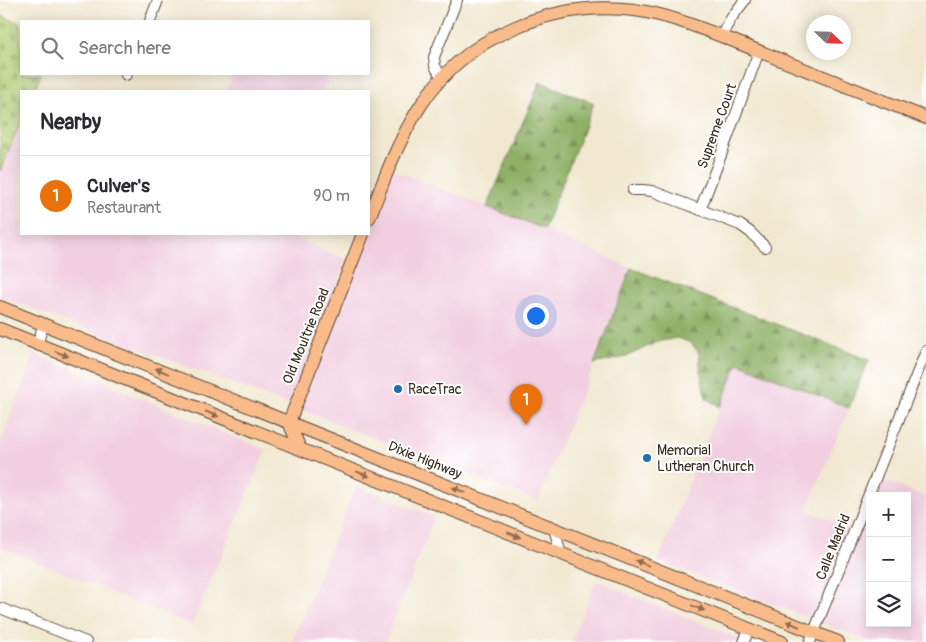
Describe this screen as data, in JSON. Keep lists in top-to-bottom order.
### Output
{
  "streets": {
    "main road": ["Old Moultrie Road", "Dixie Highway"],
    "street": ["Supreme Court", "Calle Madrid"]
  },
  "crossings": [
    ["Old Moultrie Road", "Dixie Highway"],
    ["Dixie Highway", "Calle Madrid"]
  ],
  "places": ["RaceTrac", "Memorial Lutheran Church"],
  "north": "bottom right",
  "page": {
    "search": "Search here",
    "heading": "Nearby",
    "list": [
      {
        "mark": "1",
        "name": "Culver's",
        "note": "Restaurant",
        "value": "90 m"
      }
    ],
    "pins": "1",
    "map_buttons": ["+", "−"]
  }
}
